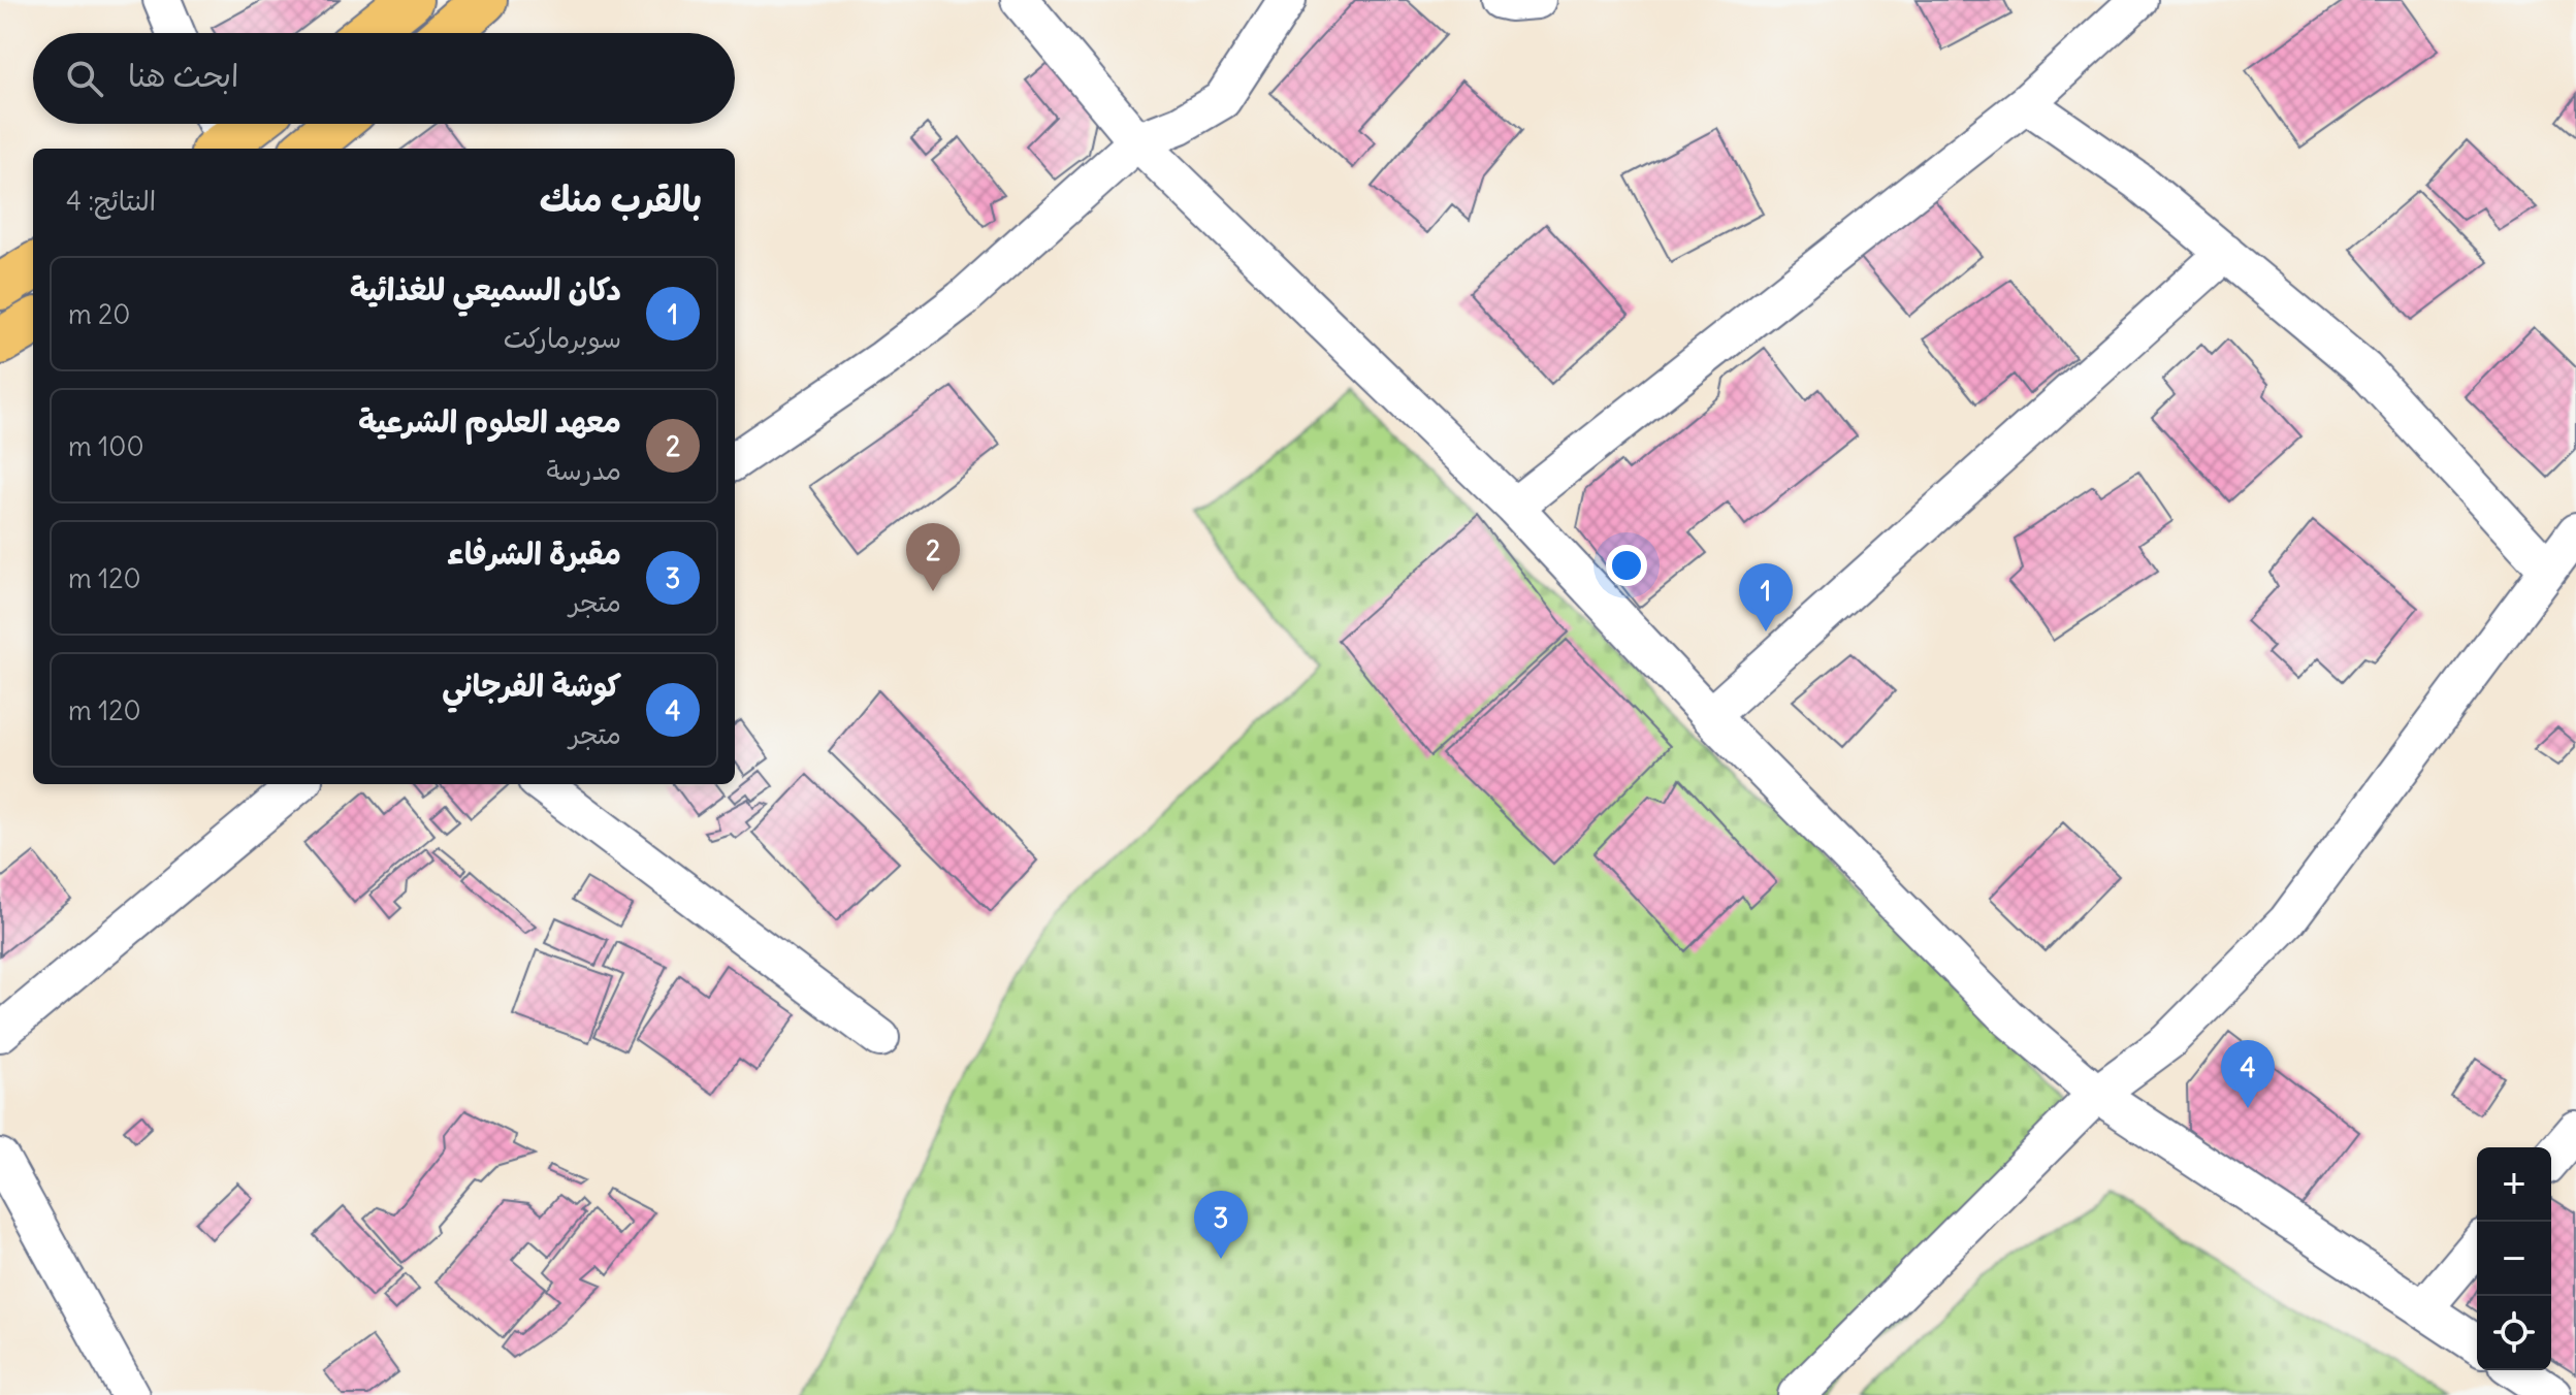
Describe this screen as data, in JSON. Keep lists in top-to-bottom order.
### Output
{
  "page": {
    "search": "ابحث هنا",
    "heading": ["بالقرب منك", "النتائج: 4"],
    "list": [
      {
        "mark": "1",
        "name": "دكان السميعي للغذائية",
        "note": "سوبرماركت",
        "value": "20 m"
      },
      {
        "mark": "2",
        "name": "معهد العلوم الشرعية",
        "note": "مدرسة",
        "value": "100 m"
      },
      {
        "mark": "3",
        "name": "مقبرة الشرفاء",
        "note": "متجر",
        "value": "120 m"
      },
      {
        "mark": "4",
        "name": "كوشة الفرجاني",
        "note": "متجر",
        "value": "120 m"
      }
    ],
    "pins": [
      "2",
      "1",
      "4",
      "3"
    ],
    "map_buttons": ["+", "−"]
  }
}
